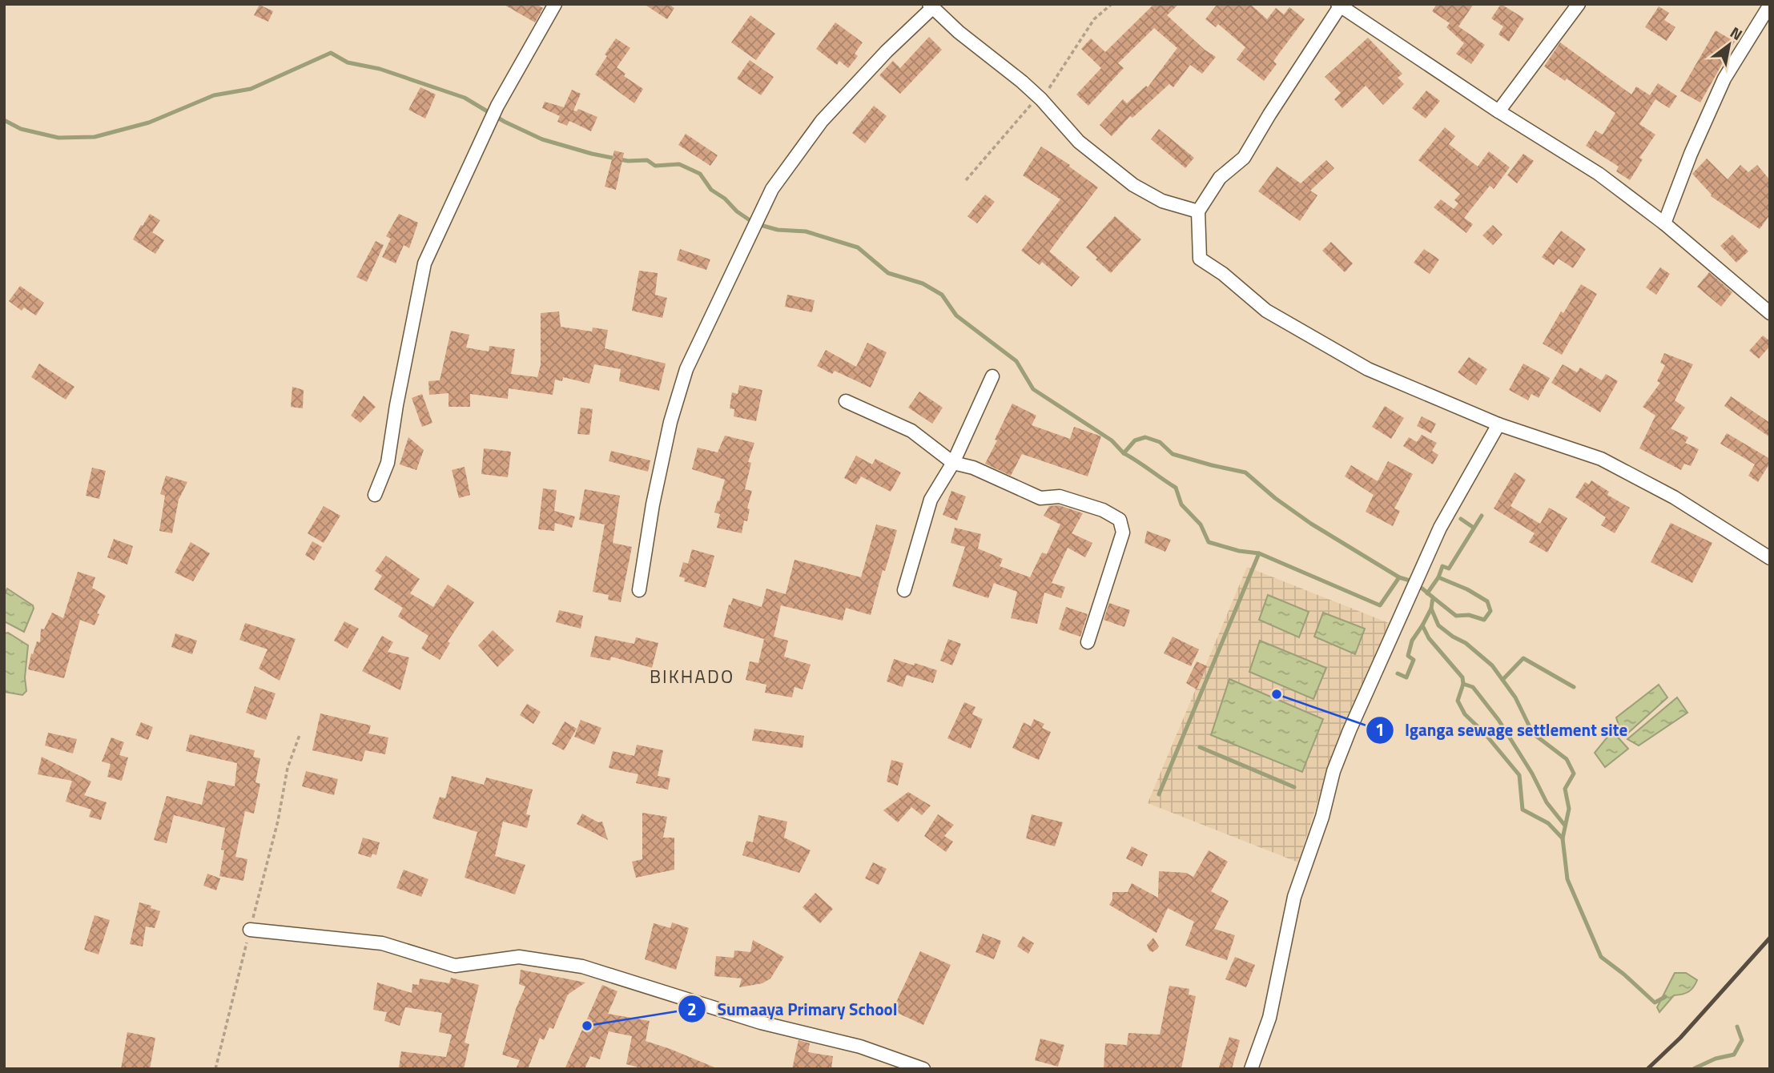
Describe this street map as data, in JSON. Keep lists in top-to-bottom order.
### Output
{
  "districts": ["BIKHADO"],
  "places": ["Iganga sewage settlement site", "Sumaaya Primary School"],
  "north": "top right"
}
